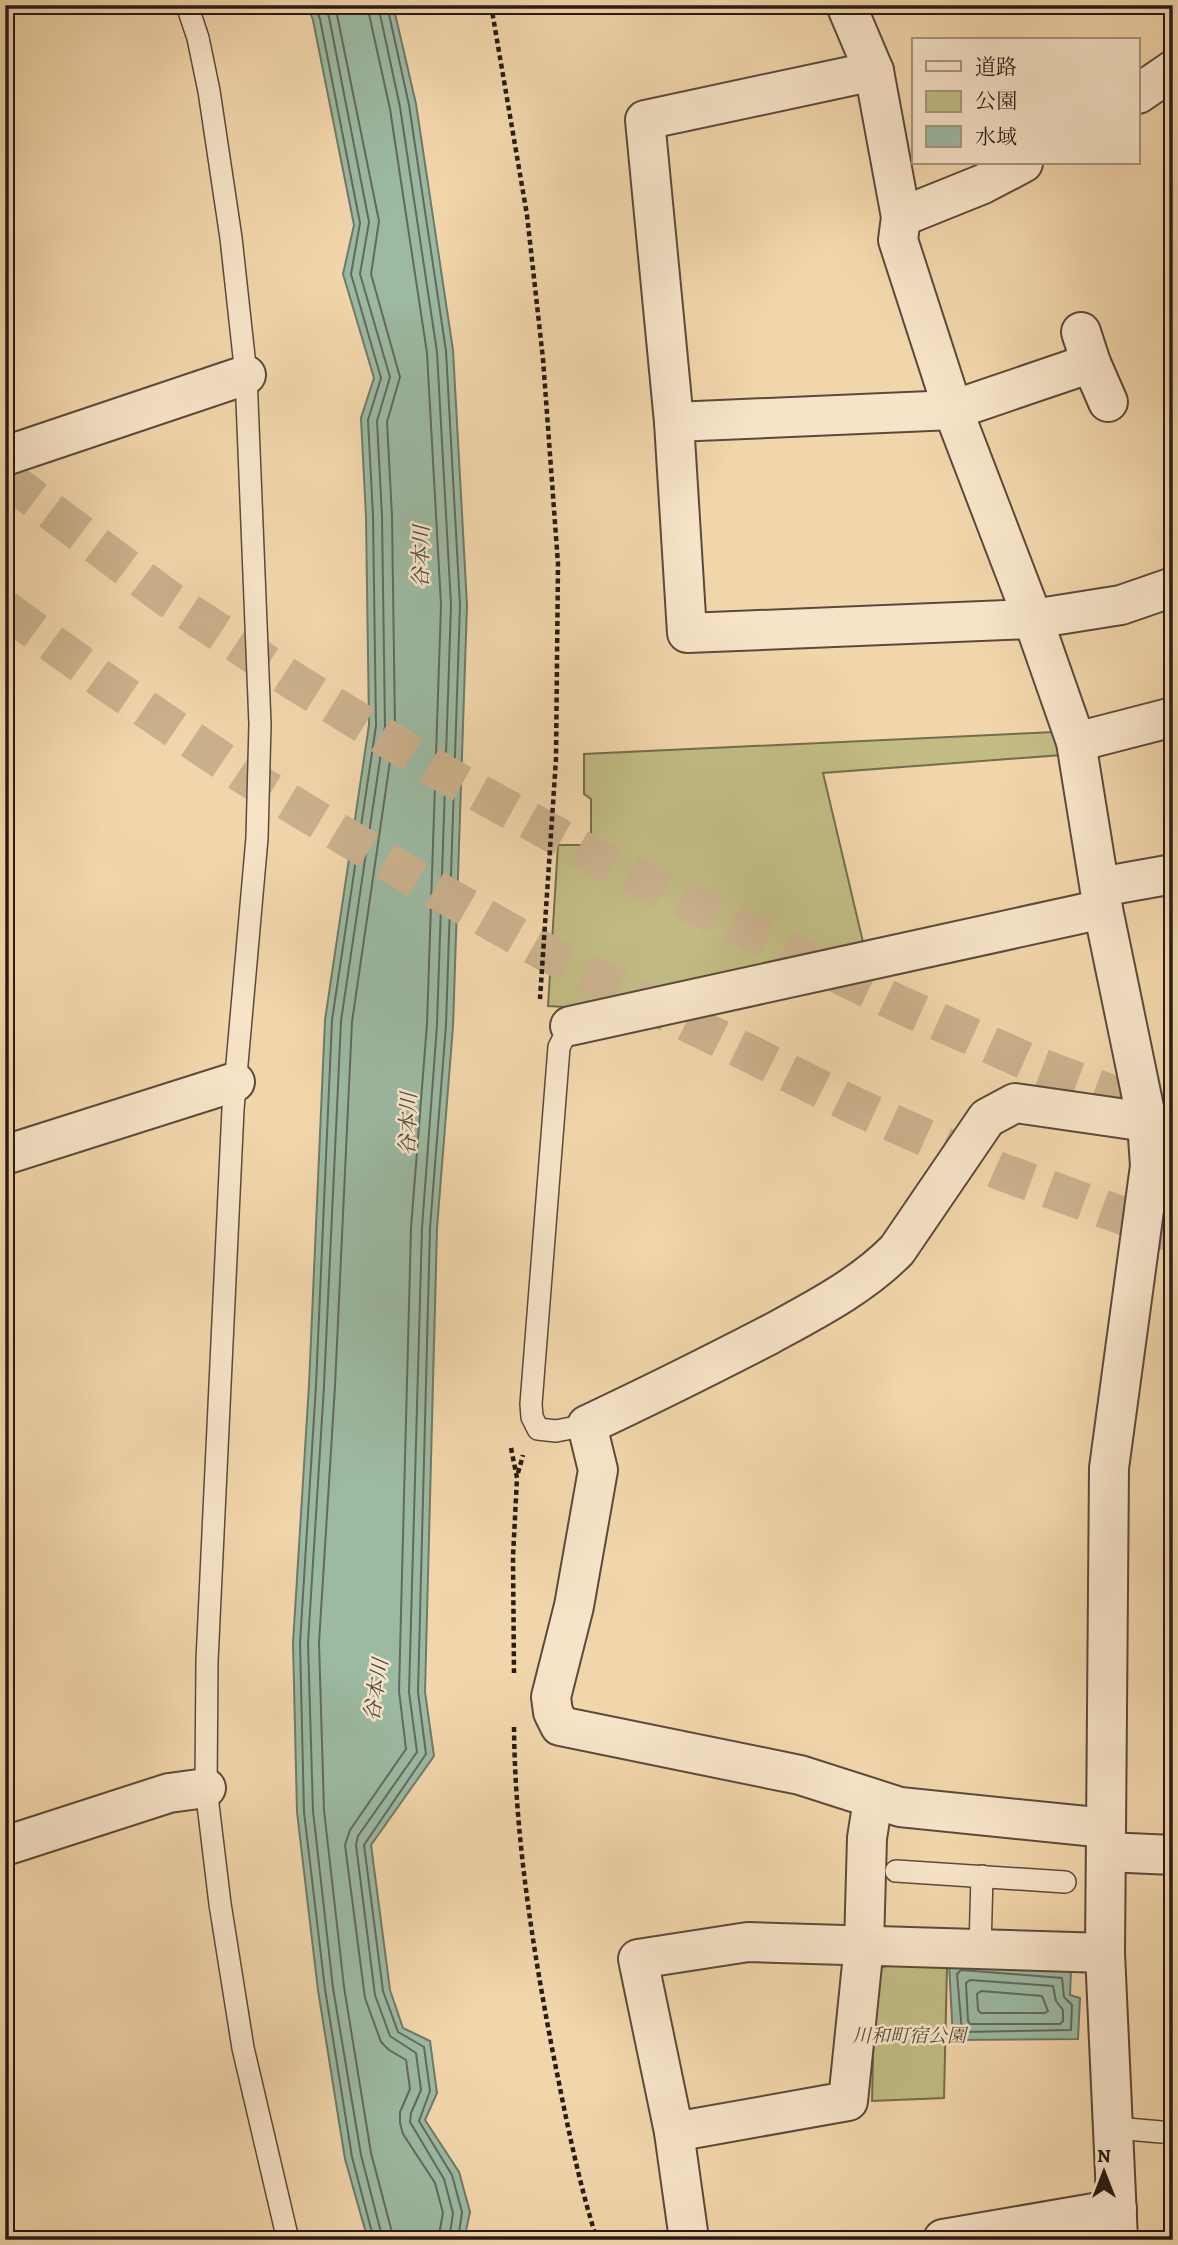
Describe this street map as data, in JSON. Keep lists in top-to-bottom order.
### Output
{
  "water": ["谷本川"],
  "parks": ["川和町宿公園"],
  "legend": ["道路", "公園", "水域"],
  "north": "top"
}
